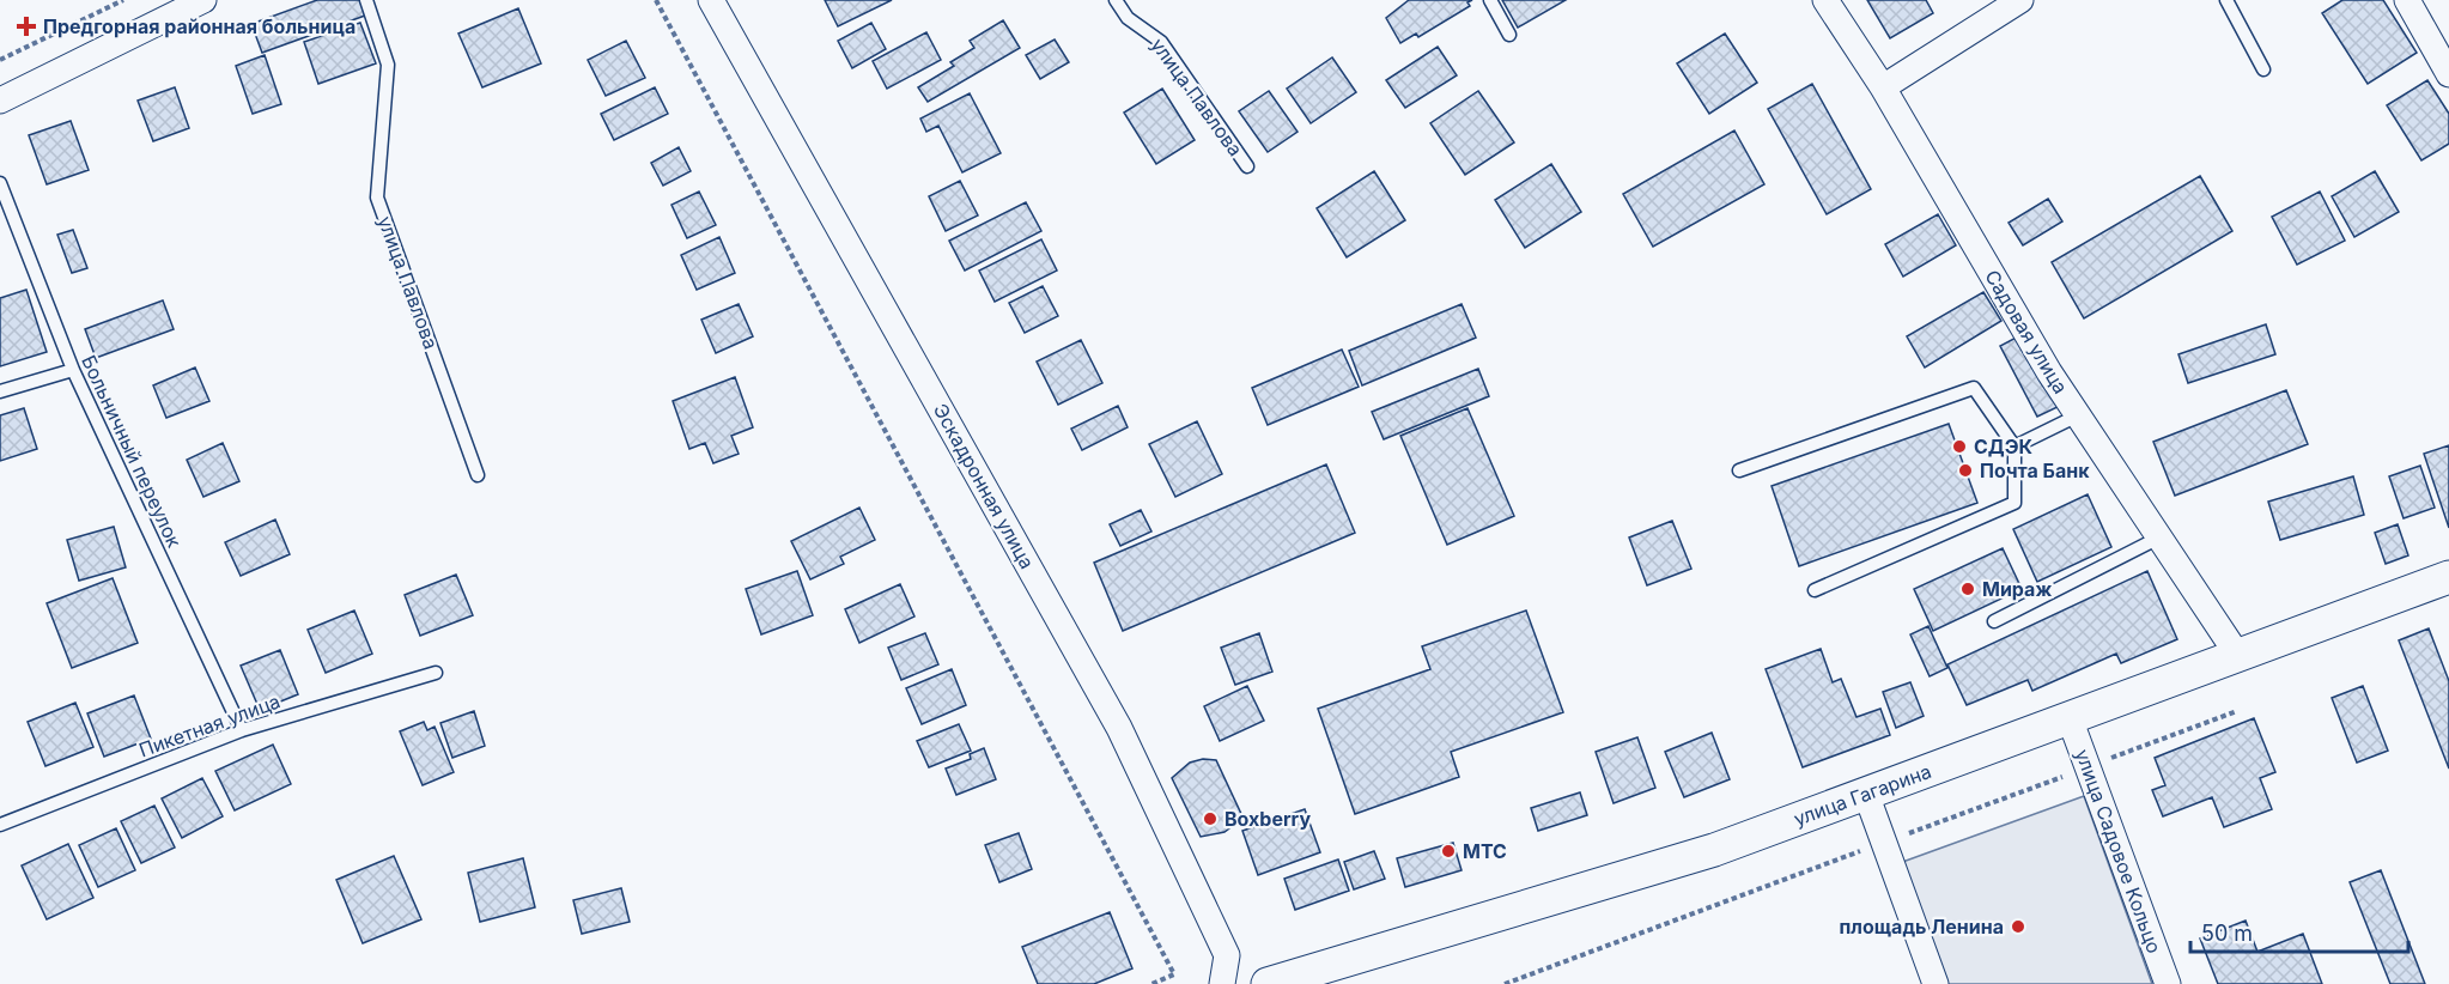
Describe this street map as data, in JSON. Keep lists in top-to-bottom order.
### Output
{
  "streets": {
    "street": [
      "Садовая улица",
      "Эскадронная улица",
      "улица Гагарина",
      "улица Садовое Кольцо"
    ],
    "lane": ["улица Павлова", "Больничный переулок", "Пикетная улица"]
  },
  "crossings": [
    ["Садовая улица", "улица Гагарина"],
    ["Больничный переулок", "Пикетная улица"],
    ["улица Гагарина", "улица Садовое Кольцо"]
  ],
  "places": {
    "health": ["Предгорная районная больница"],
    "other": [
      "СДЭК",
      "Почта Банк",
      "Мираж",
      "Boxberry",
      "МТС",
      "площадь Ленина"
    ]
  },
  "scale_bar": "50 m"
}
